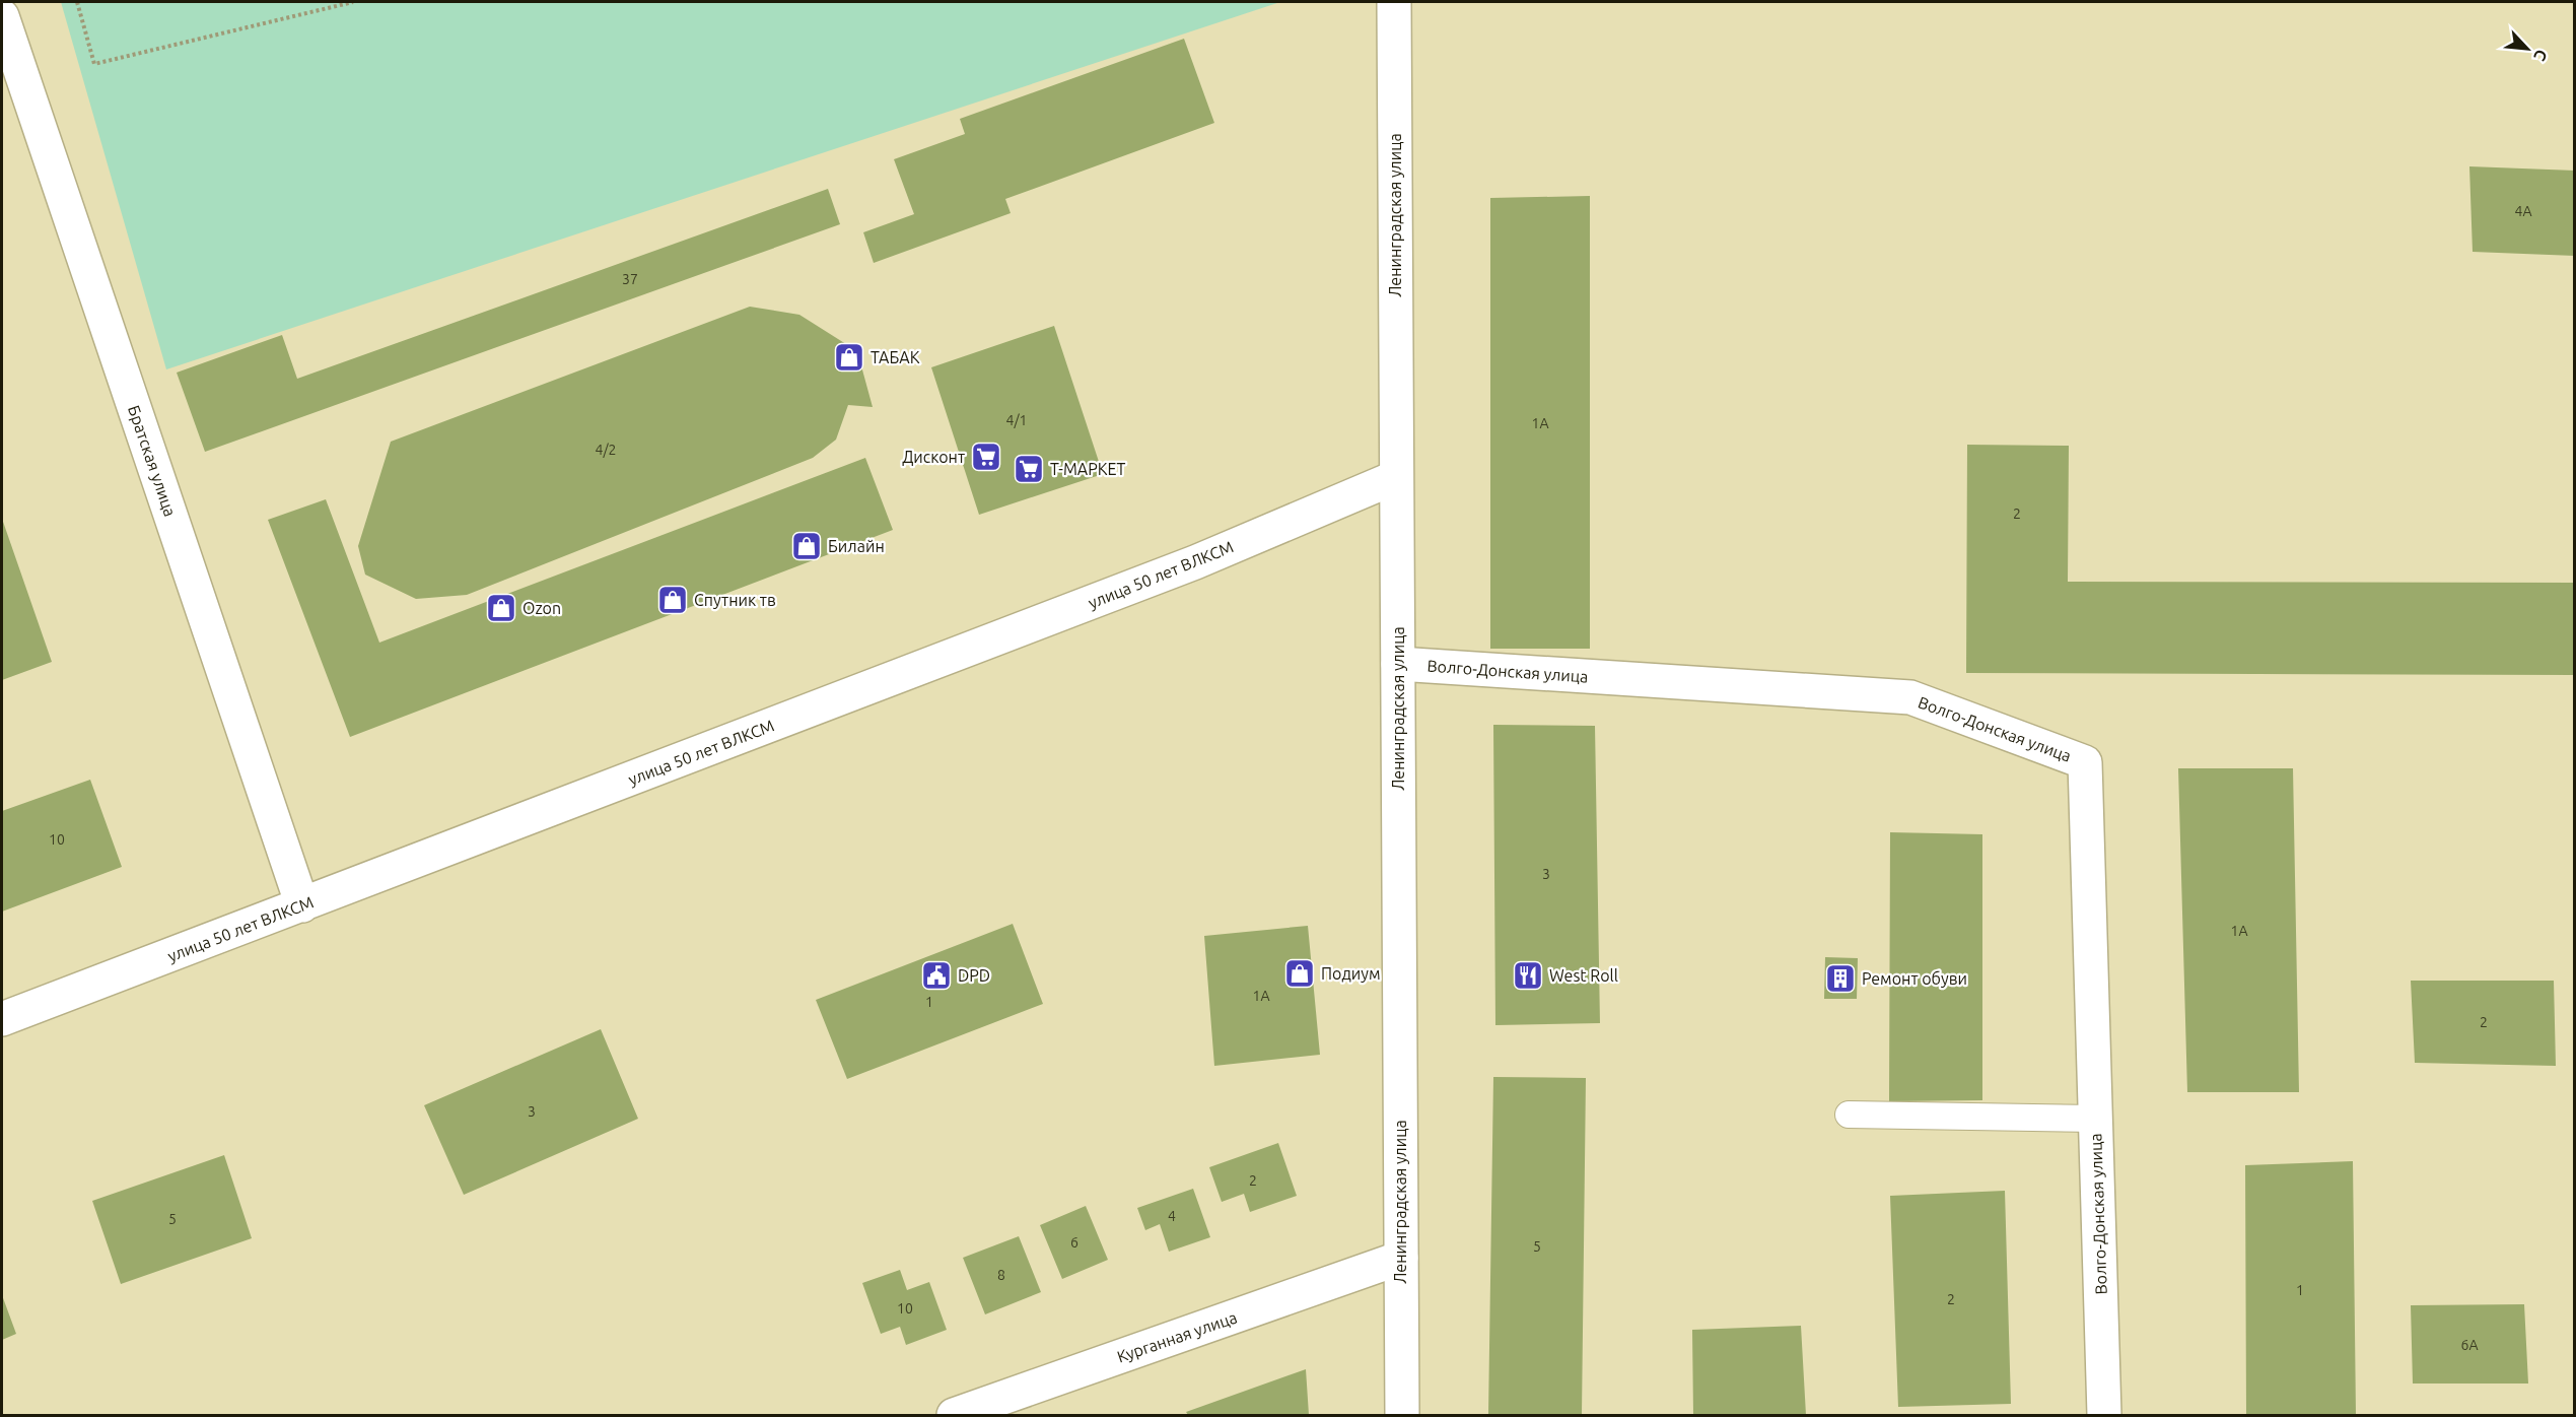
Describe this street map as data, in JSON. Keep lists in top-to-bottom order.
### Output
{
  "streets": {
    "street": [
      "Ленинградская улица",
      "Братская улица",
      "улица 50 лет ВЛКСМ",
      "Волго-Донская улица",
      "Курганная улица"
    ]
  },
  "crossings": [
    ["Ленинградская улица", "улица 50 лет ВЛКСМ"],
    ["Ленинградская улица", "Волго-Донская улица"],
    ["Ленинградская улица", "Курганная улица"],
    ["Братская улица", "улица 50 лет ВЛКСМ"]
  ],
  "places": {
    "shop": [
      "ТАБАК",
      "Билайн",
      "Спутник тв",
      "Ozon",
      "Подиум"
    ],
    "supermarket": ["Дисконт", "Т-МАРКЕТ"],
    "public building": ["DPD"],
    "restaurant": ["West Roll"],
    "building": ["Ремонт обуви"]
  },
  "house_numbers": [
    "4А",
    "37",
    "4/1",
    "1А",
    "4/2",
    "2",
    "10",
    "3",
    "1А",
    "1А",
    "1",
    "2",
    "3",
    "2",
    "4",
    "5",
    "6",
    "5",
    "8",
    "1",
    "2",
    "10",
    "6А"
  ],
  "north": "bottom right"
}
